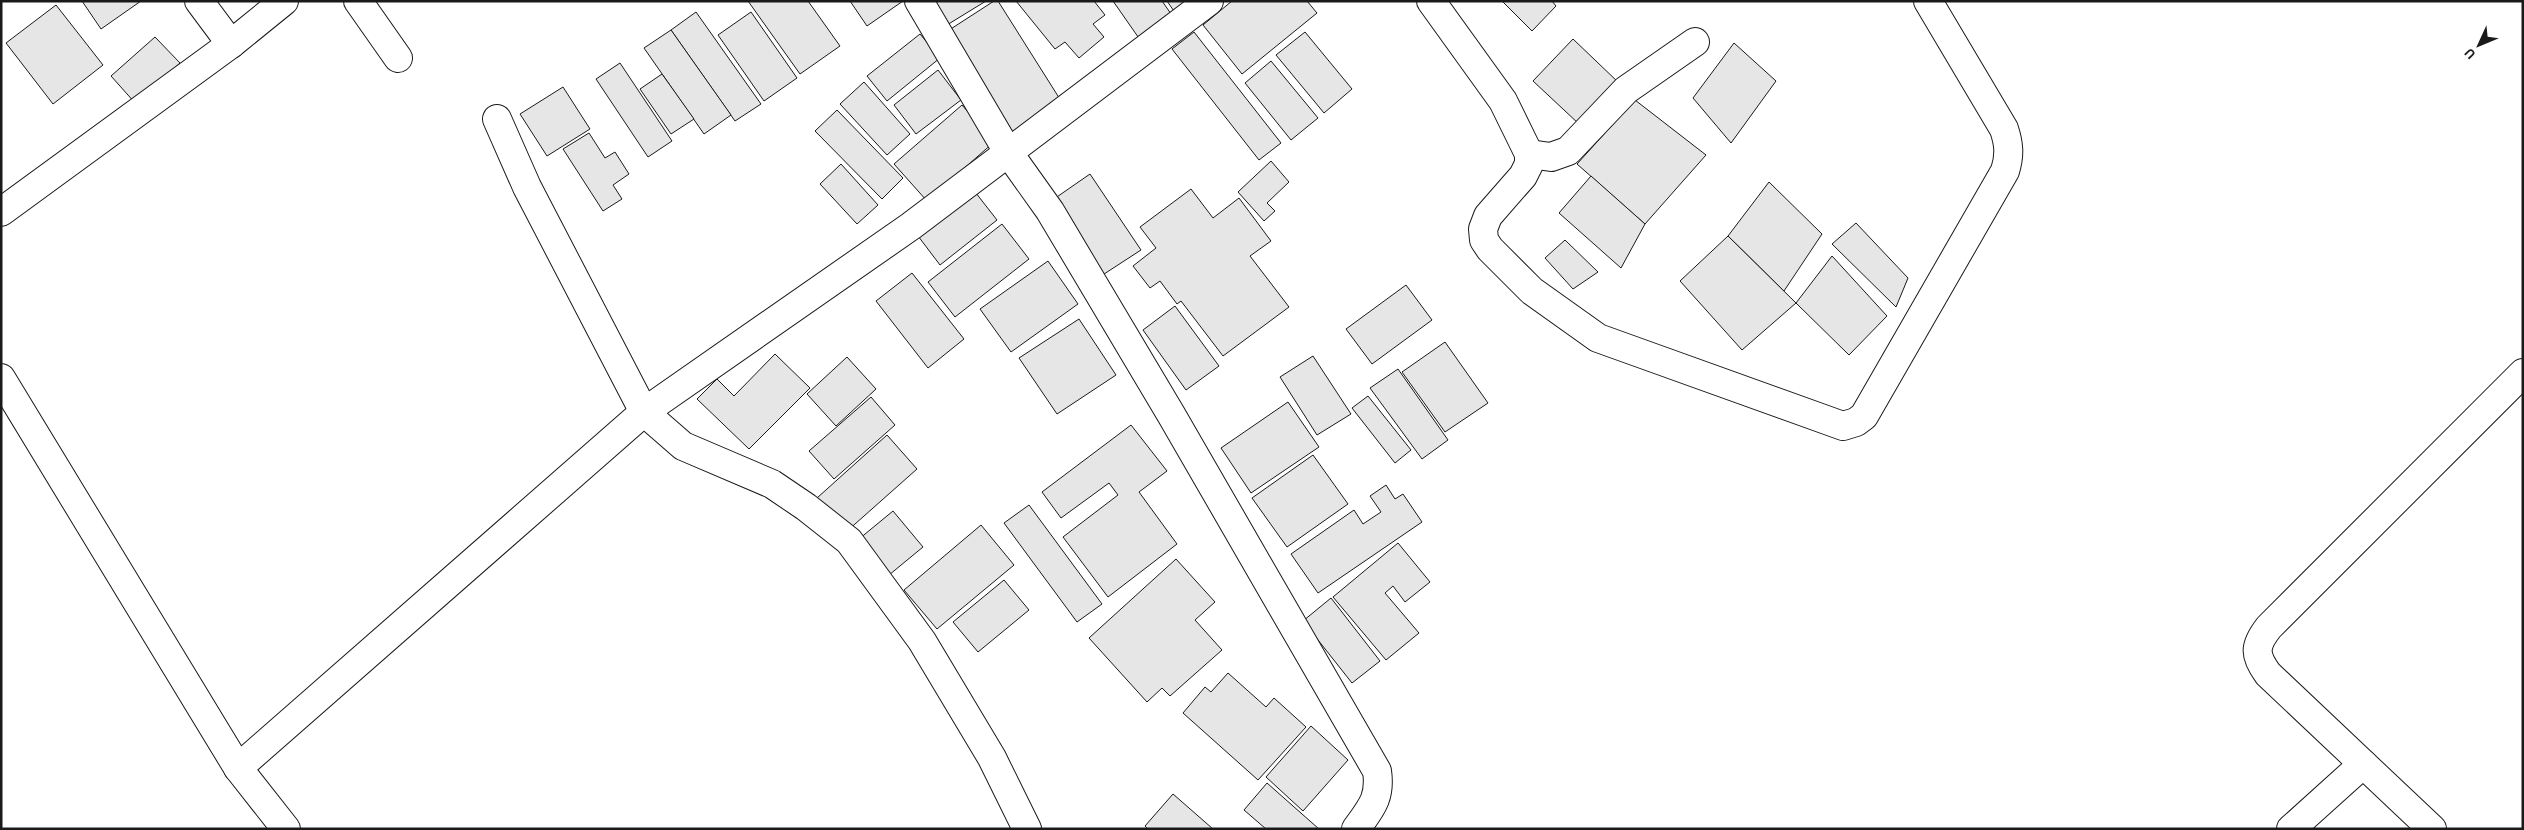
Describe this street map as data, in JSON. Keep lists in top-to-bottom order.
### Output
{
  "north": "bottom left"
}
